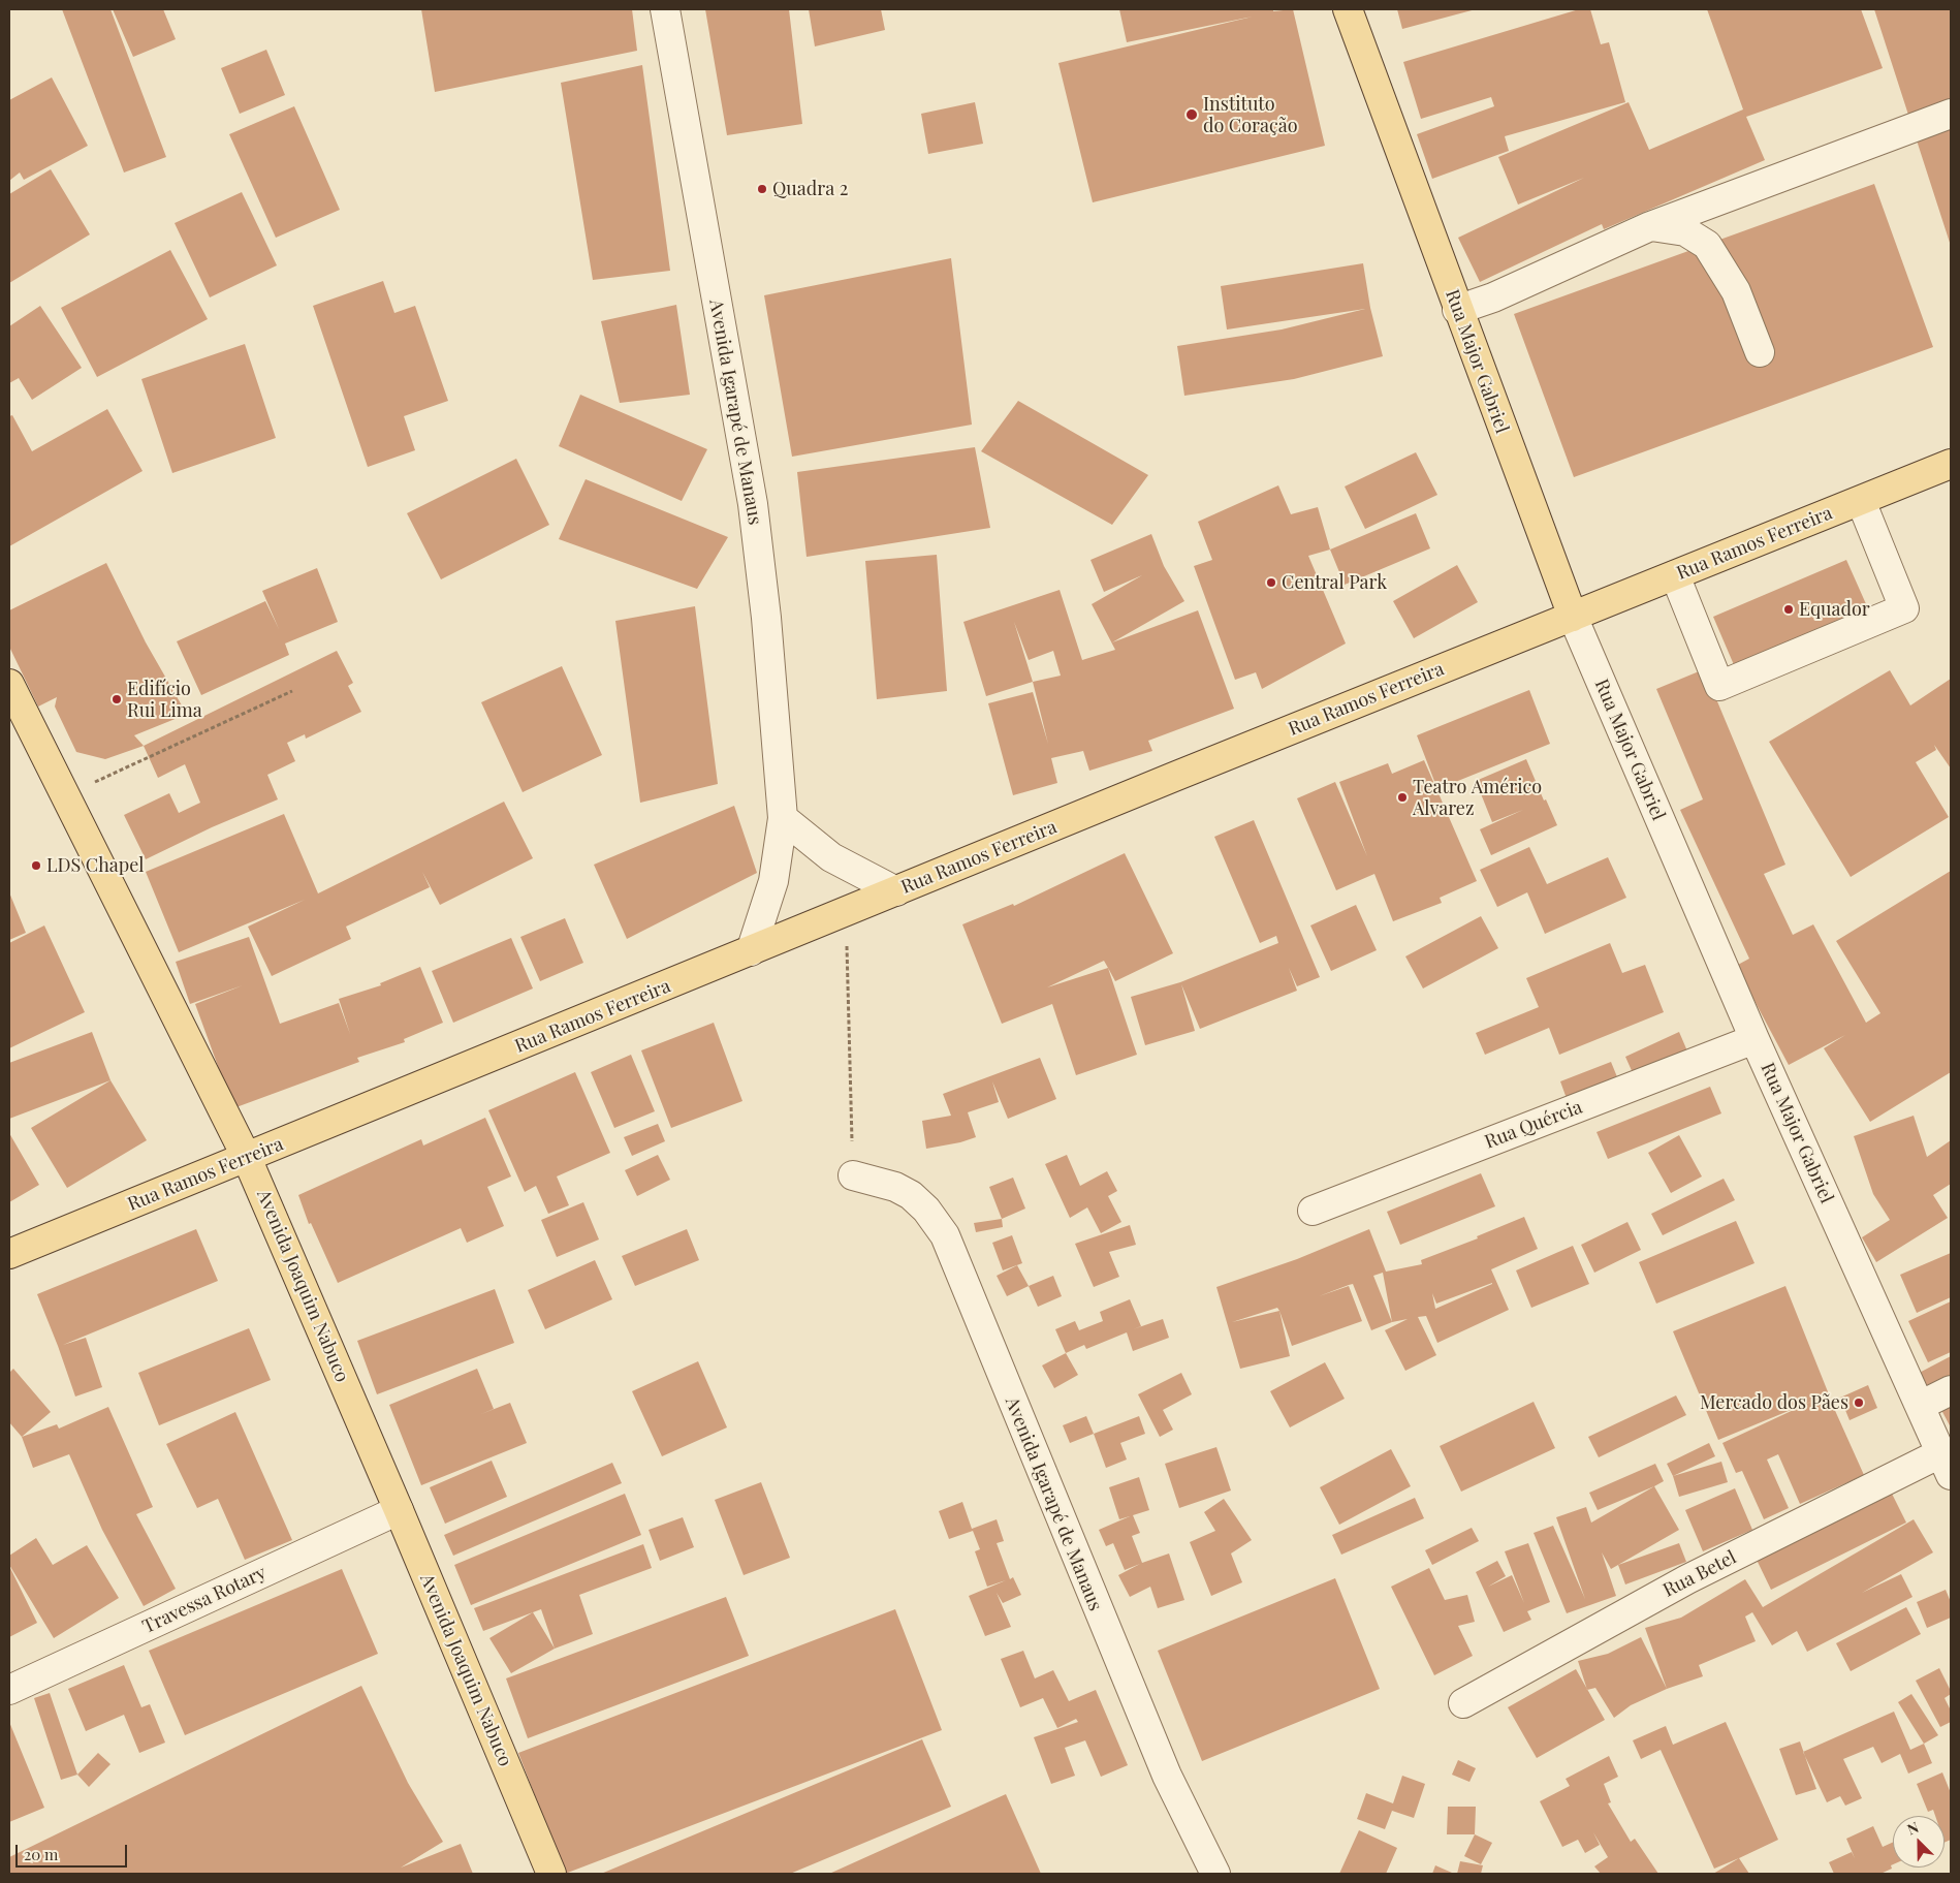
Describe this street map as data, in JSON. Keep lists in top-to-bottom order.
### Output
{
  "streets": {
    "main road": ["Rua Major Gabriel", "Rua Ramos Ferreira", "Avenida Joaquim Nabuco"],
    "street": [
      "Avenida Igarapé de Manaus",
      "Rua Quércia",
      "Rua Betel",
      "Travessa Rotary"
    ]
  },
  "crossings": [
    ["Rua Major Gabriel", "Rua Ramos Ferreira"],
    ["Rua Major Gabriel", "Rua Quércia"],
    ["Rua Major Gabriel", "Rua Betel"],
    ["Avenida Igarapé de Manaus", "Rua Ramos Ferreira"],
    ["Rua Ramos Ferreira", "Avenida Joaquim Nabuco"],
    ["Avenida Joaquim Nabuco", "Travessa Rotary"]
  ],
  "places": [
    "Instituto do Coração",
    "Quadra 2",
    "Central Park",
    "Equador",
    "Edifício Rui Lima",
    "Teatro Américo Alvarez",
    "LDS Chapel",
    "Mercado dos Pães"
  ],
  "scale_bar": "20 m",
  "north": "top left"
}
